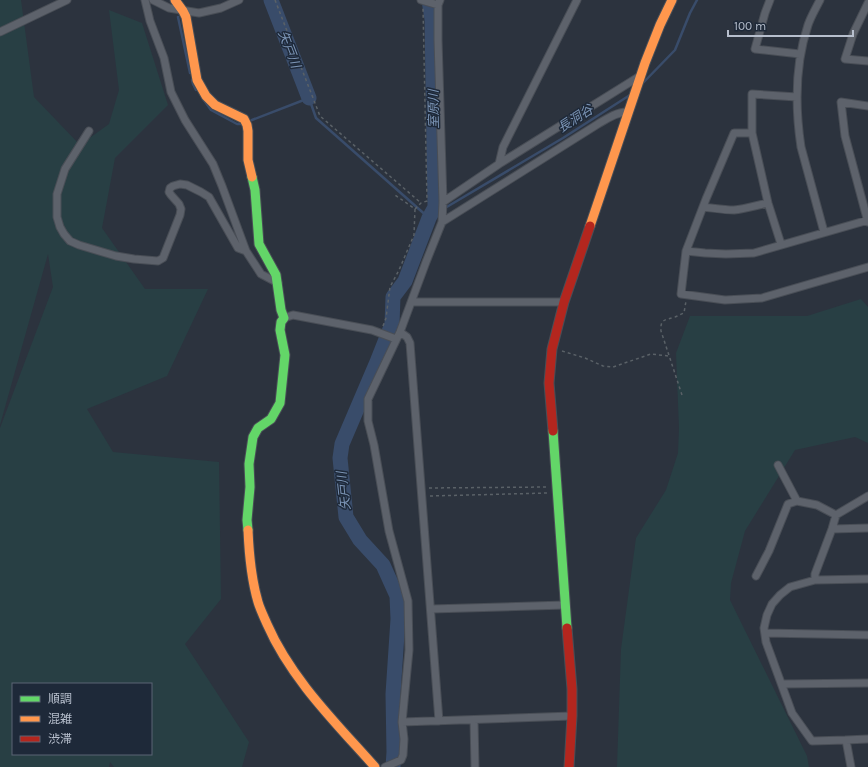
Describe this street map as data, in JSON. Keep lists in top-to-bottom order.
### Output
{
  "water": ["矢戸川", "室原川", "長洞谷"],
  "legend": ["順調", "混雑", "渋滞"],
  "scale_bar": "100 m"
}
